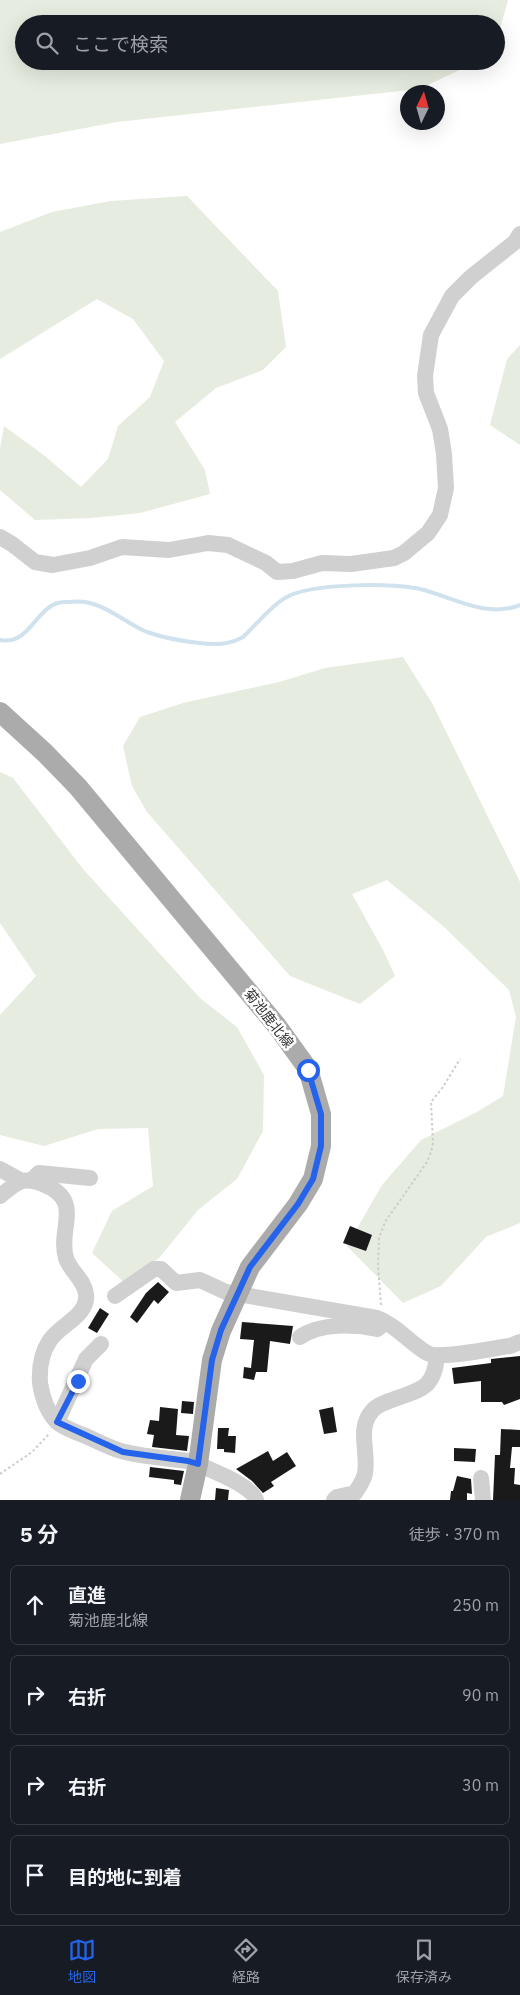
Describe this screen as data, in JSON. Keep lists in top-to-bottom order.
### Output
{
  "streets": {
    "main road": ["菊池鹿北線"]
  },
  "north": "top",
  "page": {
    "search": "ここで検索",
    "heading": ["5 分", "徒歩 · 370 m"],
    "list": [
      ["直進", "菊池鹿北線", "250 m"],
      ["右折", "90 m"],
      ["右折", "30 m"],
      "目的地に到着"
    ],
    "nav": ["地図", "経路", "保存済み"]
  }
}
